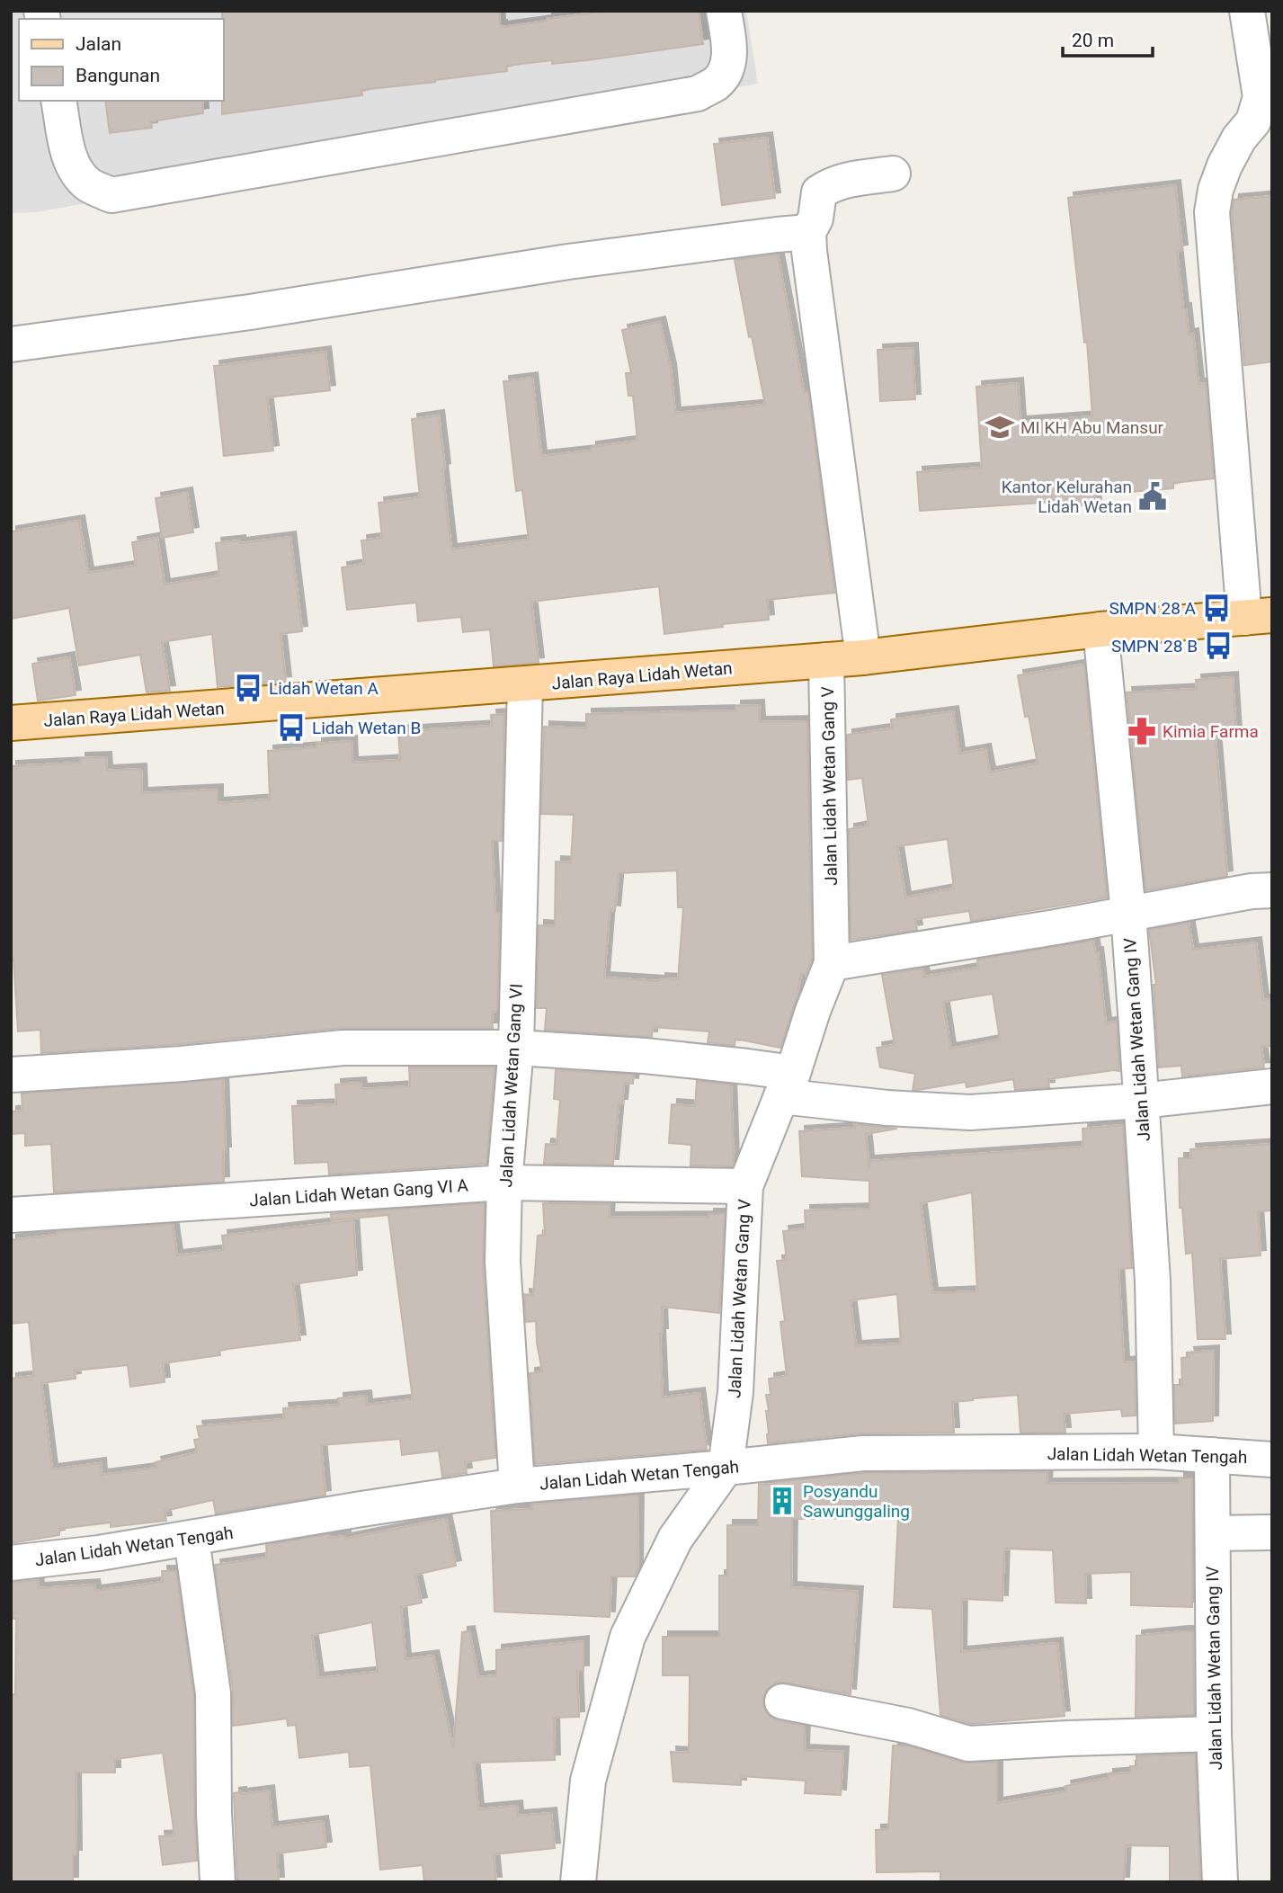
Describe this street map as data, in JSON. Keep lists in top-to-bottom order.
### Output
{
  "streets": {
    "main road": ["Jalan Raya Lidah Wetan"],
    "street": [
      "Jalan Lidah Wetan Gang V",
      "Jalan Lidah Wetan Gang IV",
      "Jalan Lidah Wetan Gang VI",
      "Jalan Lidah Wetan Gang VI A",
      "Jalan Lidah Wetan Tengah"
    ]
  },
  "crossings": [
    ["Jalan Raya Lidah Wetan", "Jalan Lidah Wetan Gang V"],
    ["Jalan Raya Lidah Wetan", "Jalan Lidah Wetan Gang IV"],
    ["Jalan Raya Lidah Wetan", "Jalan Lidah Wetan Gang VI"],
    ["Jalan Lidah Wetan Gang V", "Jalan Lidah Wetan Gang VI A"],
    ["Jalan Lidah Wetan Gang V", "Jalan Lidah Wetan Tengah"],
    ["Jalan Lidah Wetan Gang IV", "Jalan Lidah Wetan Tengah"],
    ["Jalan Lidah Wetan Gang VI", "Jalan Lidah Wetan Gang VI A"],
    ["Jalan Lidah Wetan Gang VI", "Jalan Lidah Wetan Tengah"]
  ],
  "places": {
    "school or university": ["MI KH Abu Mansur"],
    "public building": ["Kantor Kelurahan Lidah Wetan"],
    "bus stop": [
      "SMPN 28 A",
      "SMPN 28 B",
      "Lidah Wetan A",
      "Lidah Wetan B"
    ],
    "pharmacy": ["Kimia Farma"],
    "building": ["Posyandu Sawunggaling"]
  },
  "legend": ["Jalan", "Bangunan"],
  "scale_bar": "20 m"
}
